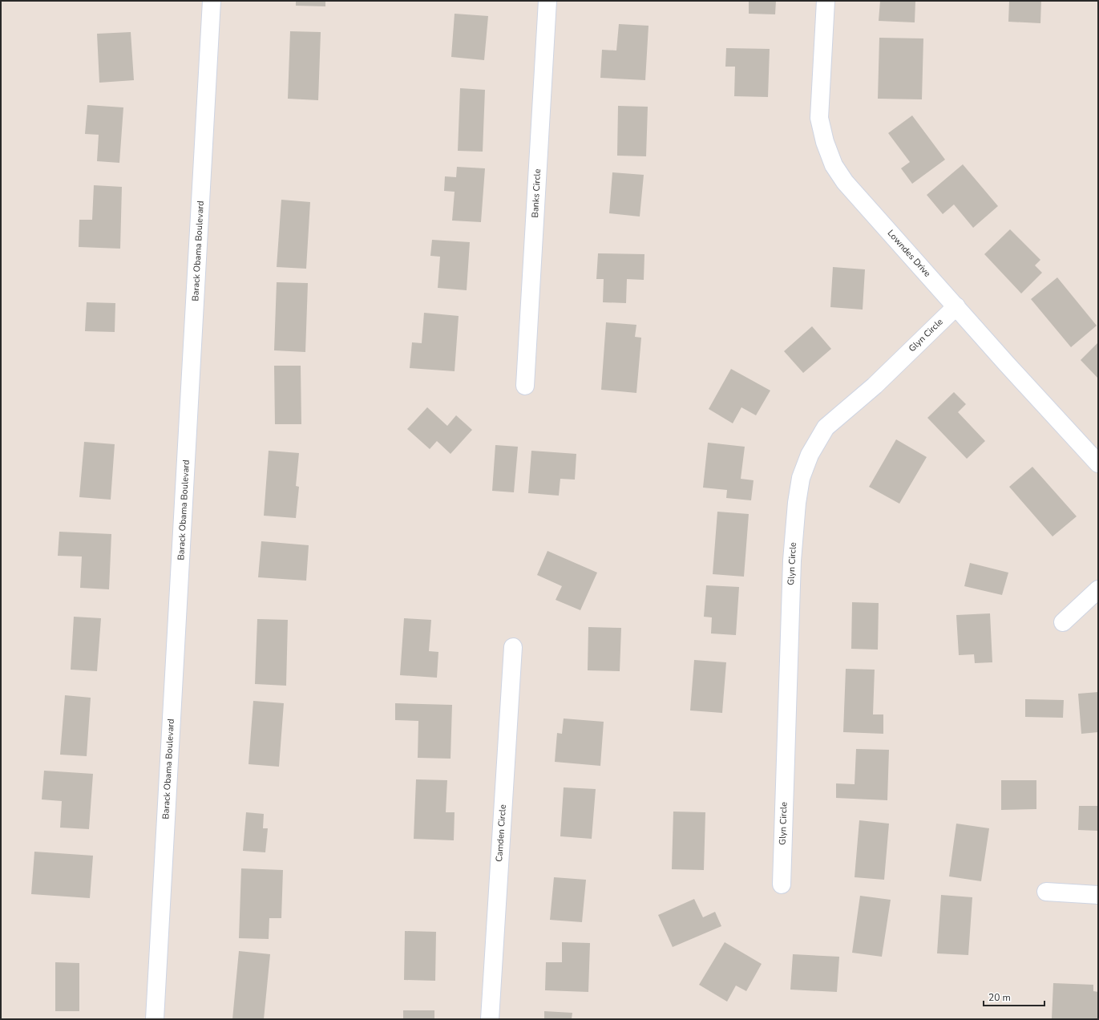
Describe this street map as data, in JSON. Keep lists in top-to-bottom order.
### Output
{
  "streets": {
    "street": [
      "Banks Circle",
      "Barack Obama Boulevard",
      "Lowndes Drive",
      "Glyn Circle",
      "Camden Circle"
    ]
  },
  "crossings": [
    ["Lowndes Drive", "Glyn Circle"]
  ],
  "scale_bar": "20 m"
}
